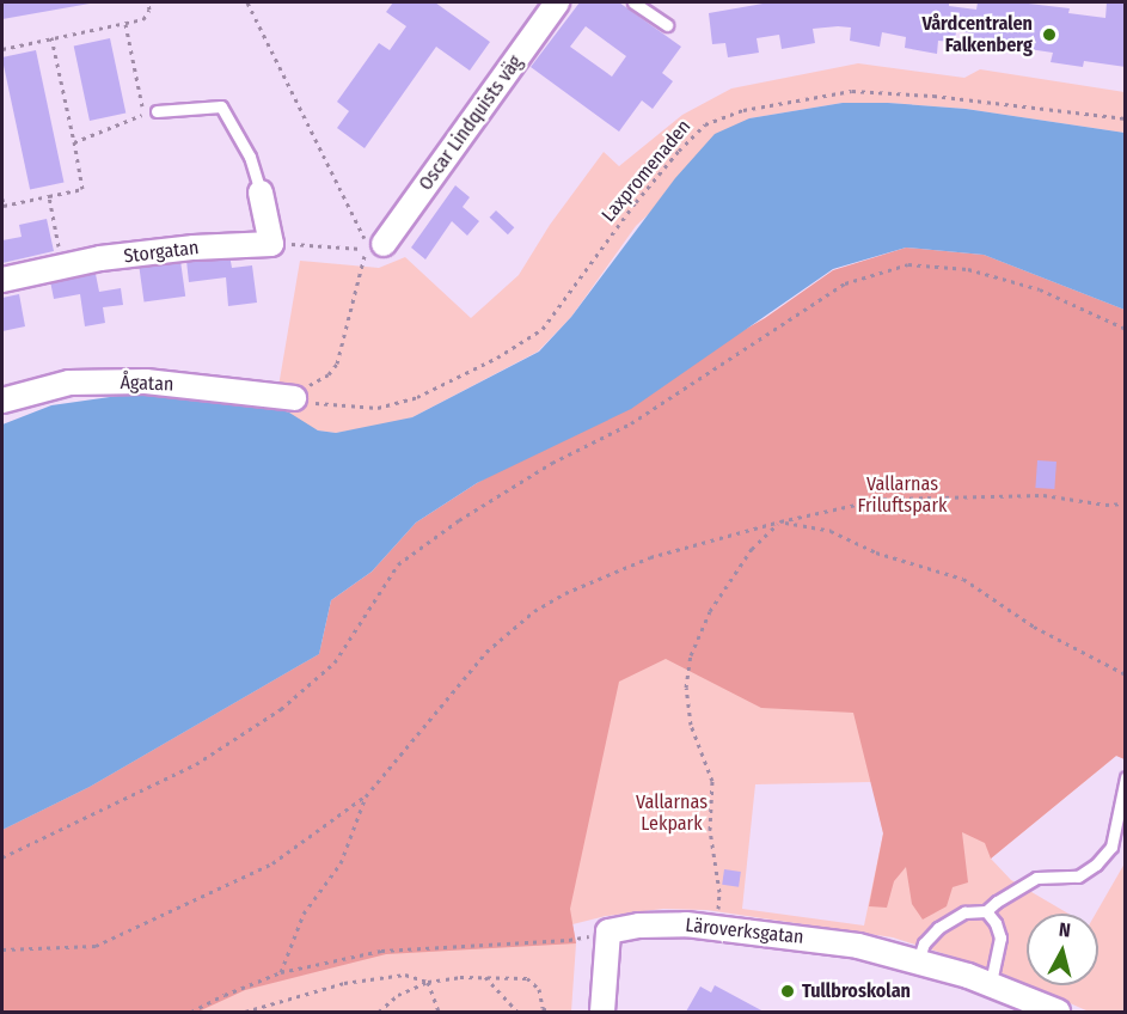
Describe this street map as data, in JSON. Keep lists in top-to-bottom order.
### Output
{
  "streets": {
    "street": [
      "Oscar Lindquists väg",
      "Storgatan",
      "Ågatan",
      "Läroverksgatan"
    ],
    "path": ["Laxpromenaden"]
  },
  "crossings": [
    ["Laxpromenaden", "Ågatan"]
  ],
  "parks": ["Vallarnas Friluftspark", "Vallarnas Lekpark"],
  "places": ["Vårdcentralen Falkenberg", "Tullbroskolan"],
  "north": "top"
}
